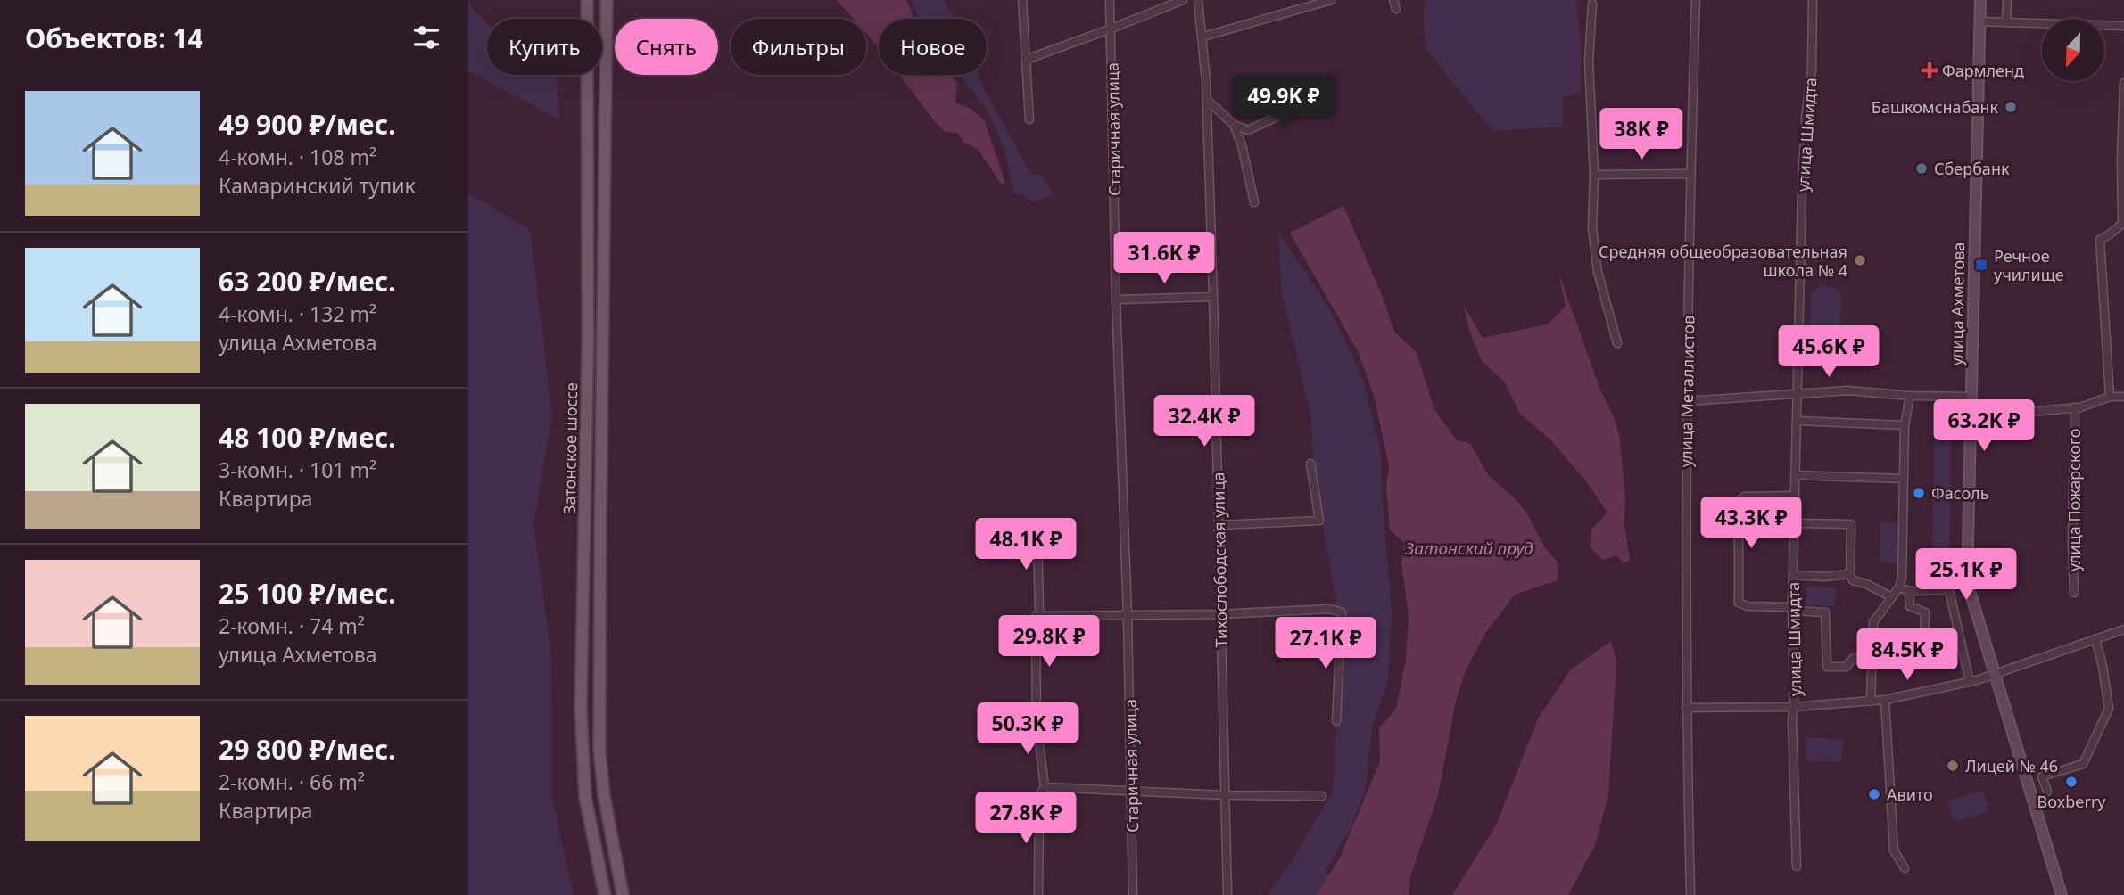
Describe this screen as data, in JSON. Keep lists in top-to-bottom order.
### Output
{
  "streets": {
    "main road": ["улица Ахметова", "Затонское шоссе"],
    "street": [
      "Старичная улица",
      "улица Шмидта",
      "улица Металлистов",
      "улица Пожарского",
      "Тихослободская улица"
    ]
  },
  "water": ["Затонский пруд"],
  "places": {
    "health": ["Фармленд"],
    "other": [
      "Башкомснабанк",
      "Сбербанк",
      "Средняя общеобразовательная школа № 4",
      "Фасоль",
      "Лицей № 46",
      "Boxberry",
      "Авито"
    ],
    "transit": ["Речное училище"]
  },
  "north": "bottom",
  "page": {
    "heading": "Объектов: 14",
    "chip": [
      "Купить",
      "Снять",
      "Фильтры",
      "Новое"
    ],
    "list": [
      {
        "name": "49 900 ₽/мес.",
        "note": "4-комн. · 108 m² · Камаринский тупик"
      },
      {
        "name": "63 200 ₽/мес.",
        "note": "4-комн. · 132 m² · улица Ахметова"
      },
      {
        "name": "48 100 ₽/мес.",
        "note": "3-комн. · 101 m² · Квартира"
      },
      {
        "name": "25 100 ₽/мес.",
        "note": "2-комн. · 74 m² · улица Ахметова"
      },
      {
        "name": "29 800 ₽/мес.",
        "note": "2-комн. · 66 m² · Квартира"
      }
    ],
    "price": [
      "49.9K ₽",
      "38K ₽",
      "31.6K ₽",
      "45.6K ₽",
      "32.4K ₽",
      "63.2K ₽",
      "43.3K ₽",
      "48.1K ₽",
      "25.1K ₽",
      "29.8K ₽",
      "27.1K ₽",
      "84.5K ₽",
      "50.3K ₽",
      "27.8K ₽"
    ]
  }
}
